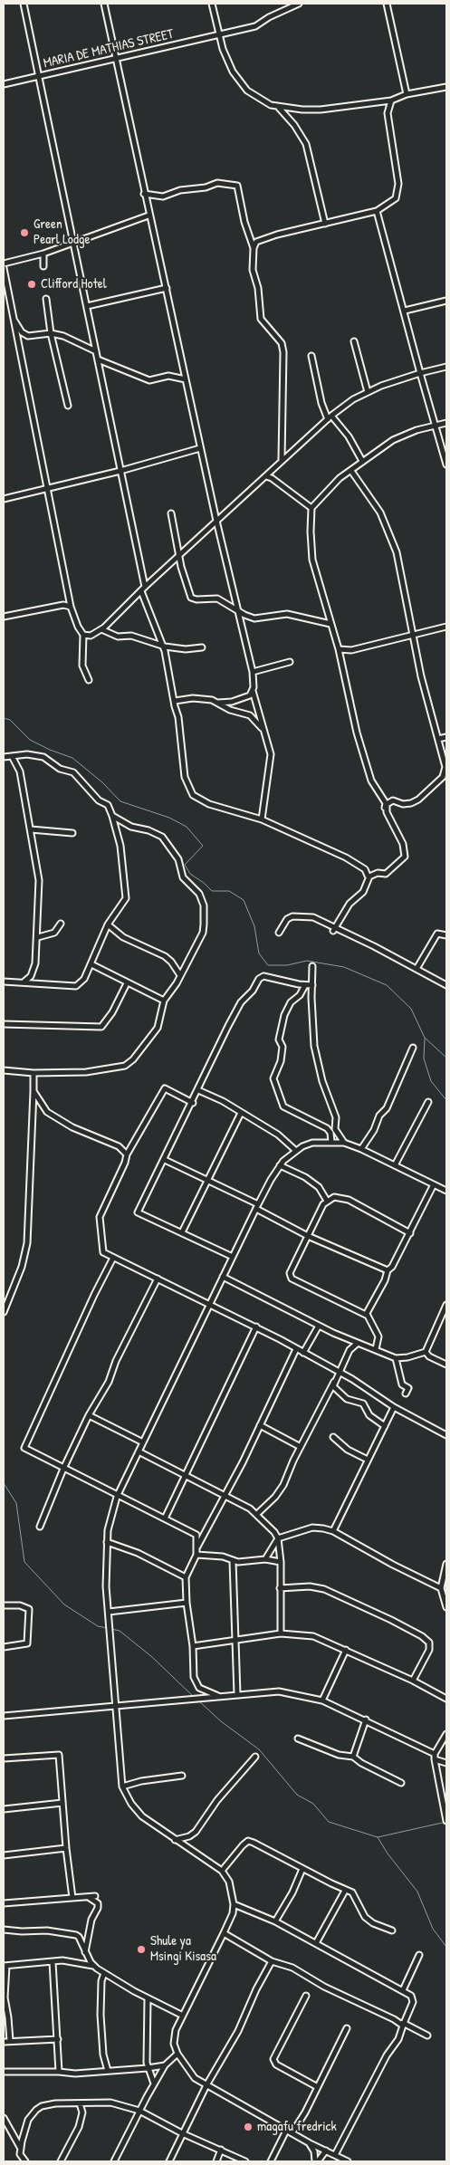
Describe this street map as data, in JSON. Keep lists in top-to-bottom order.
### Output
{
  "streets": {
    "street": ["MARIA DE MATHIAS STREET"]
  },
  "places": [
    "Green Pearl Lodge",
    "Clifford Hotel",
    "Shule ya Msingi Kisasa",
    "magafu fredrick"
  ]
}
